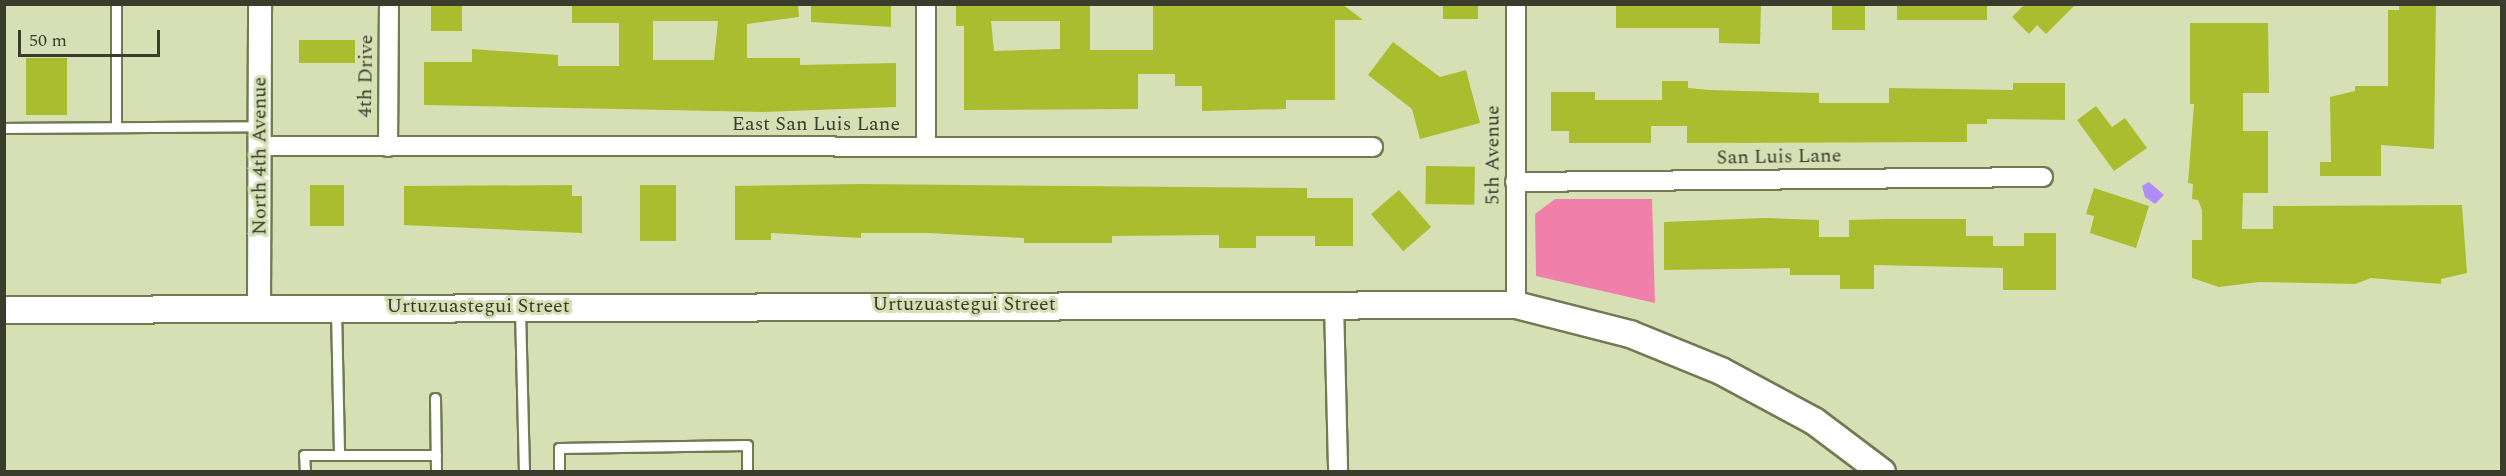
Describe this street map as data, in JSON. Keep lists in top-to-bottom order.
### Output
{
  "streets": {
    "main road": ["Urtuzuastegui Street"],
    "street": [
      "4th Drive",
      "East San Luis Lane",
      "5th Avenue",
      "North 4th Avenue",
      "San Luis Lane"
    ]
  },
  "crossings": [
    ["4th Drive", "East San Luis Lane"],
    ["East San Luis Lane", "North 4th Avenue"],
    ["5th Avenue", "San Luis Lane"],
    ["5th Avenue", "Urtuzuastegui Street"],
    ["North 4th Avenue", "Urtuzuastegui Street"]
  ],
  "scale_bar": "50 m"
}
